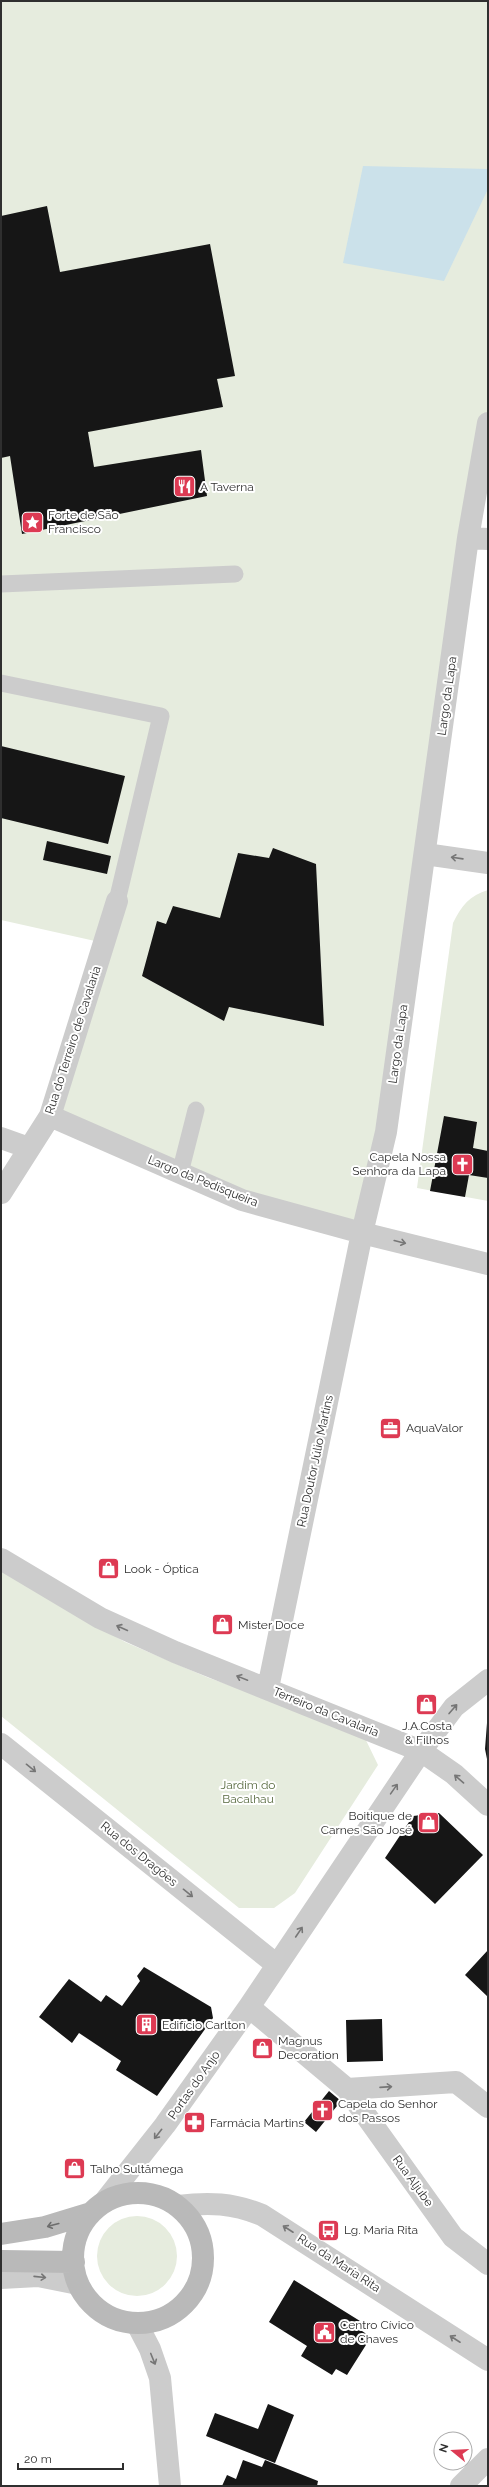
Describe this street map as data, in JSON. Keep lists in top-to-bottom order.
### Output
{
  "streets": {
    "street": [
      "Largo da Lapa",
      "Rua do Terreiro de Cavalaria",
      "Largo da Pedisqueira",
      "Rua Doutor Júlio Martins",
      "Terreiro da Cavalaria",
      "Rua dos Dragões",
      "Portas do Anjo",
      "Rua Aljube",
      "Rua da María Rita"
    ]
  },
  "crossings": [
    ["Largo da Lapa", "Largo da Pedisqueira"],
    ["Largo da Lapa", "Rua Doutor Júlio Martins"],
    ["Rua do Terreiro de Cavalaria", "Largo da Pedisqueira"],
    ["Largo da Pedisqueira", "Rua Doutor Júlio Martins"],
    ["Rua Doutor Júlio Martins", "Terreiro da Cavalaria"],
    ["Rua dos Dragões", "Portas do Anjo"],
    ["Portas do Anjo", "Rua Aljube"],
    ["Portas do Anjo", "Rua da María Rita"]
  ],
  "one_way": [
    "Terreiro da Cavalaria",
    "Rua dos Dragões",
    "Portas do Anjo",
    "Rua da María Rita"
  ],
  "parks": ["Jardim do Bacalhau"],
  "places": {
    "restaurant": ["A Taverna"],
    "place": ["Forte de São Francisco"],
    "church": ["Capela Nossa Senhora da Lapa", "Capela do Senhor dos Passos"],
    "office": ["AquaValor"],
    "shop": [
      "Look - Óptica",
      "Mister Doce",
      "J.A.Costa & Filhos",
      "Boitique de Carnes São José",
      "Magnus Decoration",
      "Talho Sultâmega"
    ],
    "building": ["Edifício Carlton"],
    "pharmacy": ["Farmácia Martins"],
    "bus stop": ["Lg. Maria Rita"],
    "public building": ["Centro Cívico de Chaves"]
  },
  "scale_bar": "20 m",
  "north": "left"
}
